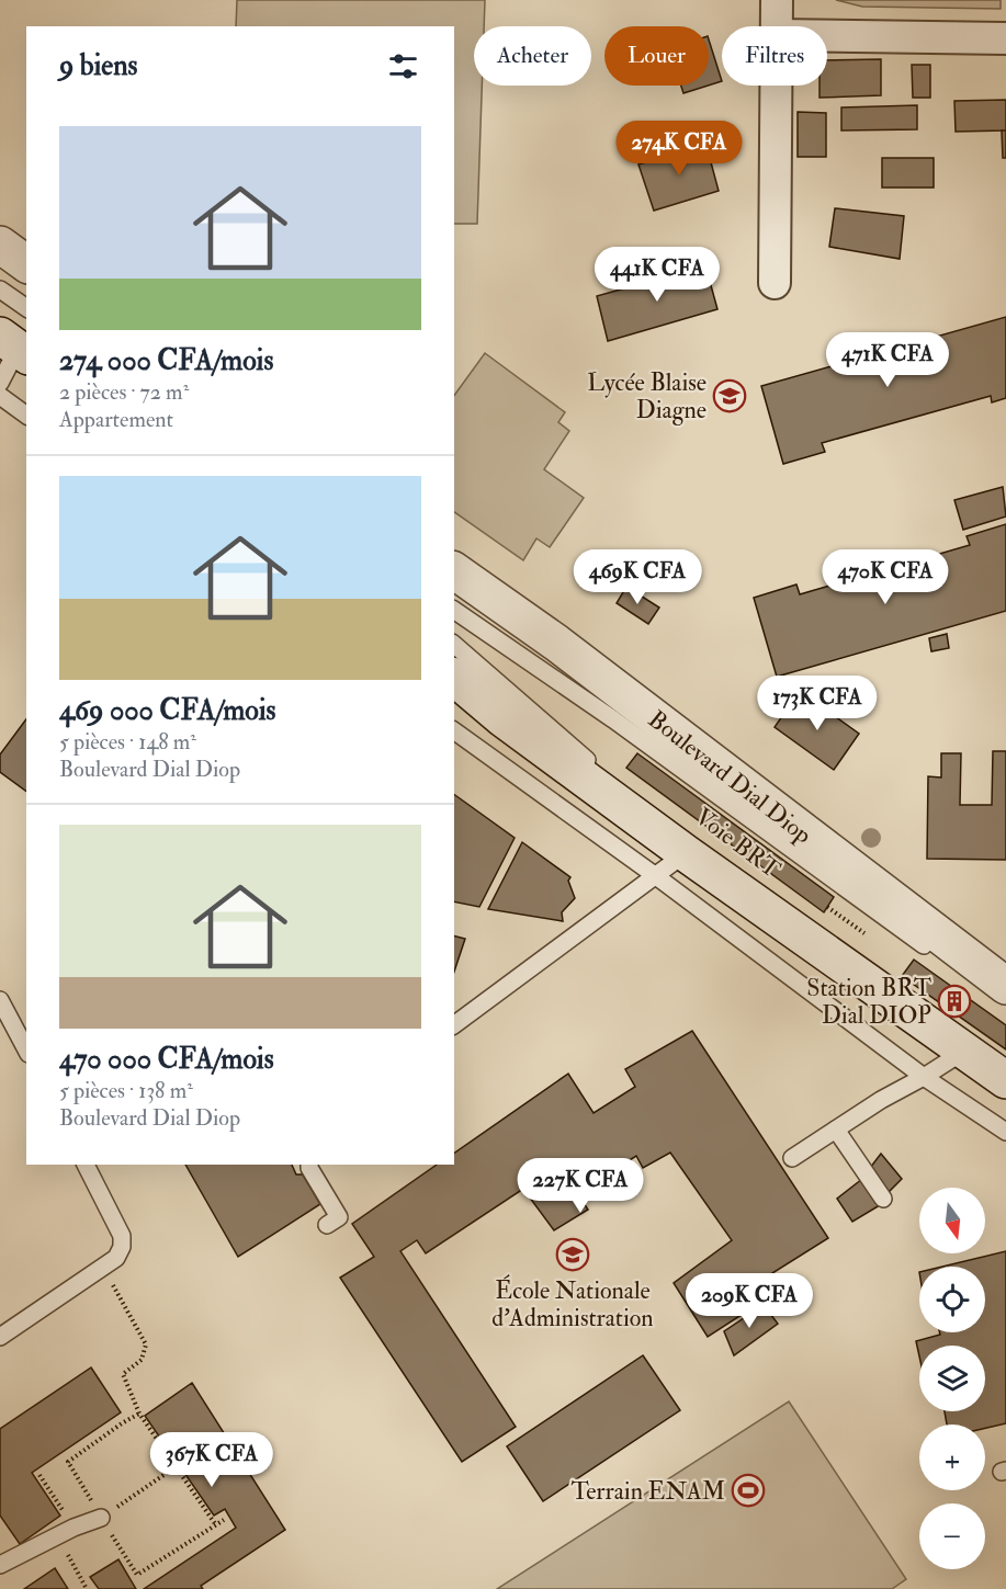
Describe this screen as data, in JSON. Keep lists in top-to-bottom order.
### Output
{
  "streets": {
    "street": ["Boulevard Dial Diop"],
    "lane": ["Voie BRT"]
  },
  "places": {
    "school or university": ["Lycée Blaise Diagne", "École Nationale d'Administration"],
    "building": ["Station BRT Dial DIOP"],
    "sports": ["Terrain ENAM"]
  },
  "north": "bottom",
  "page": {
    "chip": ["Acheter", "Louer", "Filtres"],
    "heading": "9 biens",
    "list": [
      {
        "name": "274 000 CFA/mois",
        "note": "2 pièces · 72 m² · Appartement"
      },
      {
        "name": "469 000 CFA/mois",
        "note": "5 pièces · 148 m² · Boulevard Dial Diop"
      },
      {
        "name": "470 000 CFA/mois",
        "note": "5 pièces · 138 m² · Boulevard Dial Diop"
      }
    ],
    "price": [
      "274K CFA",
      "441K CFA",
      "471K CFA",
      "469K CFA",
      "470K CFA",
      "173K CFA",
      "227K CFA",
      "209K CFA",
      "367K CFA"
    ],
    "map_buttons": ["+", "−"]
  }
}
